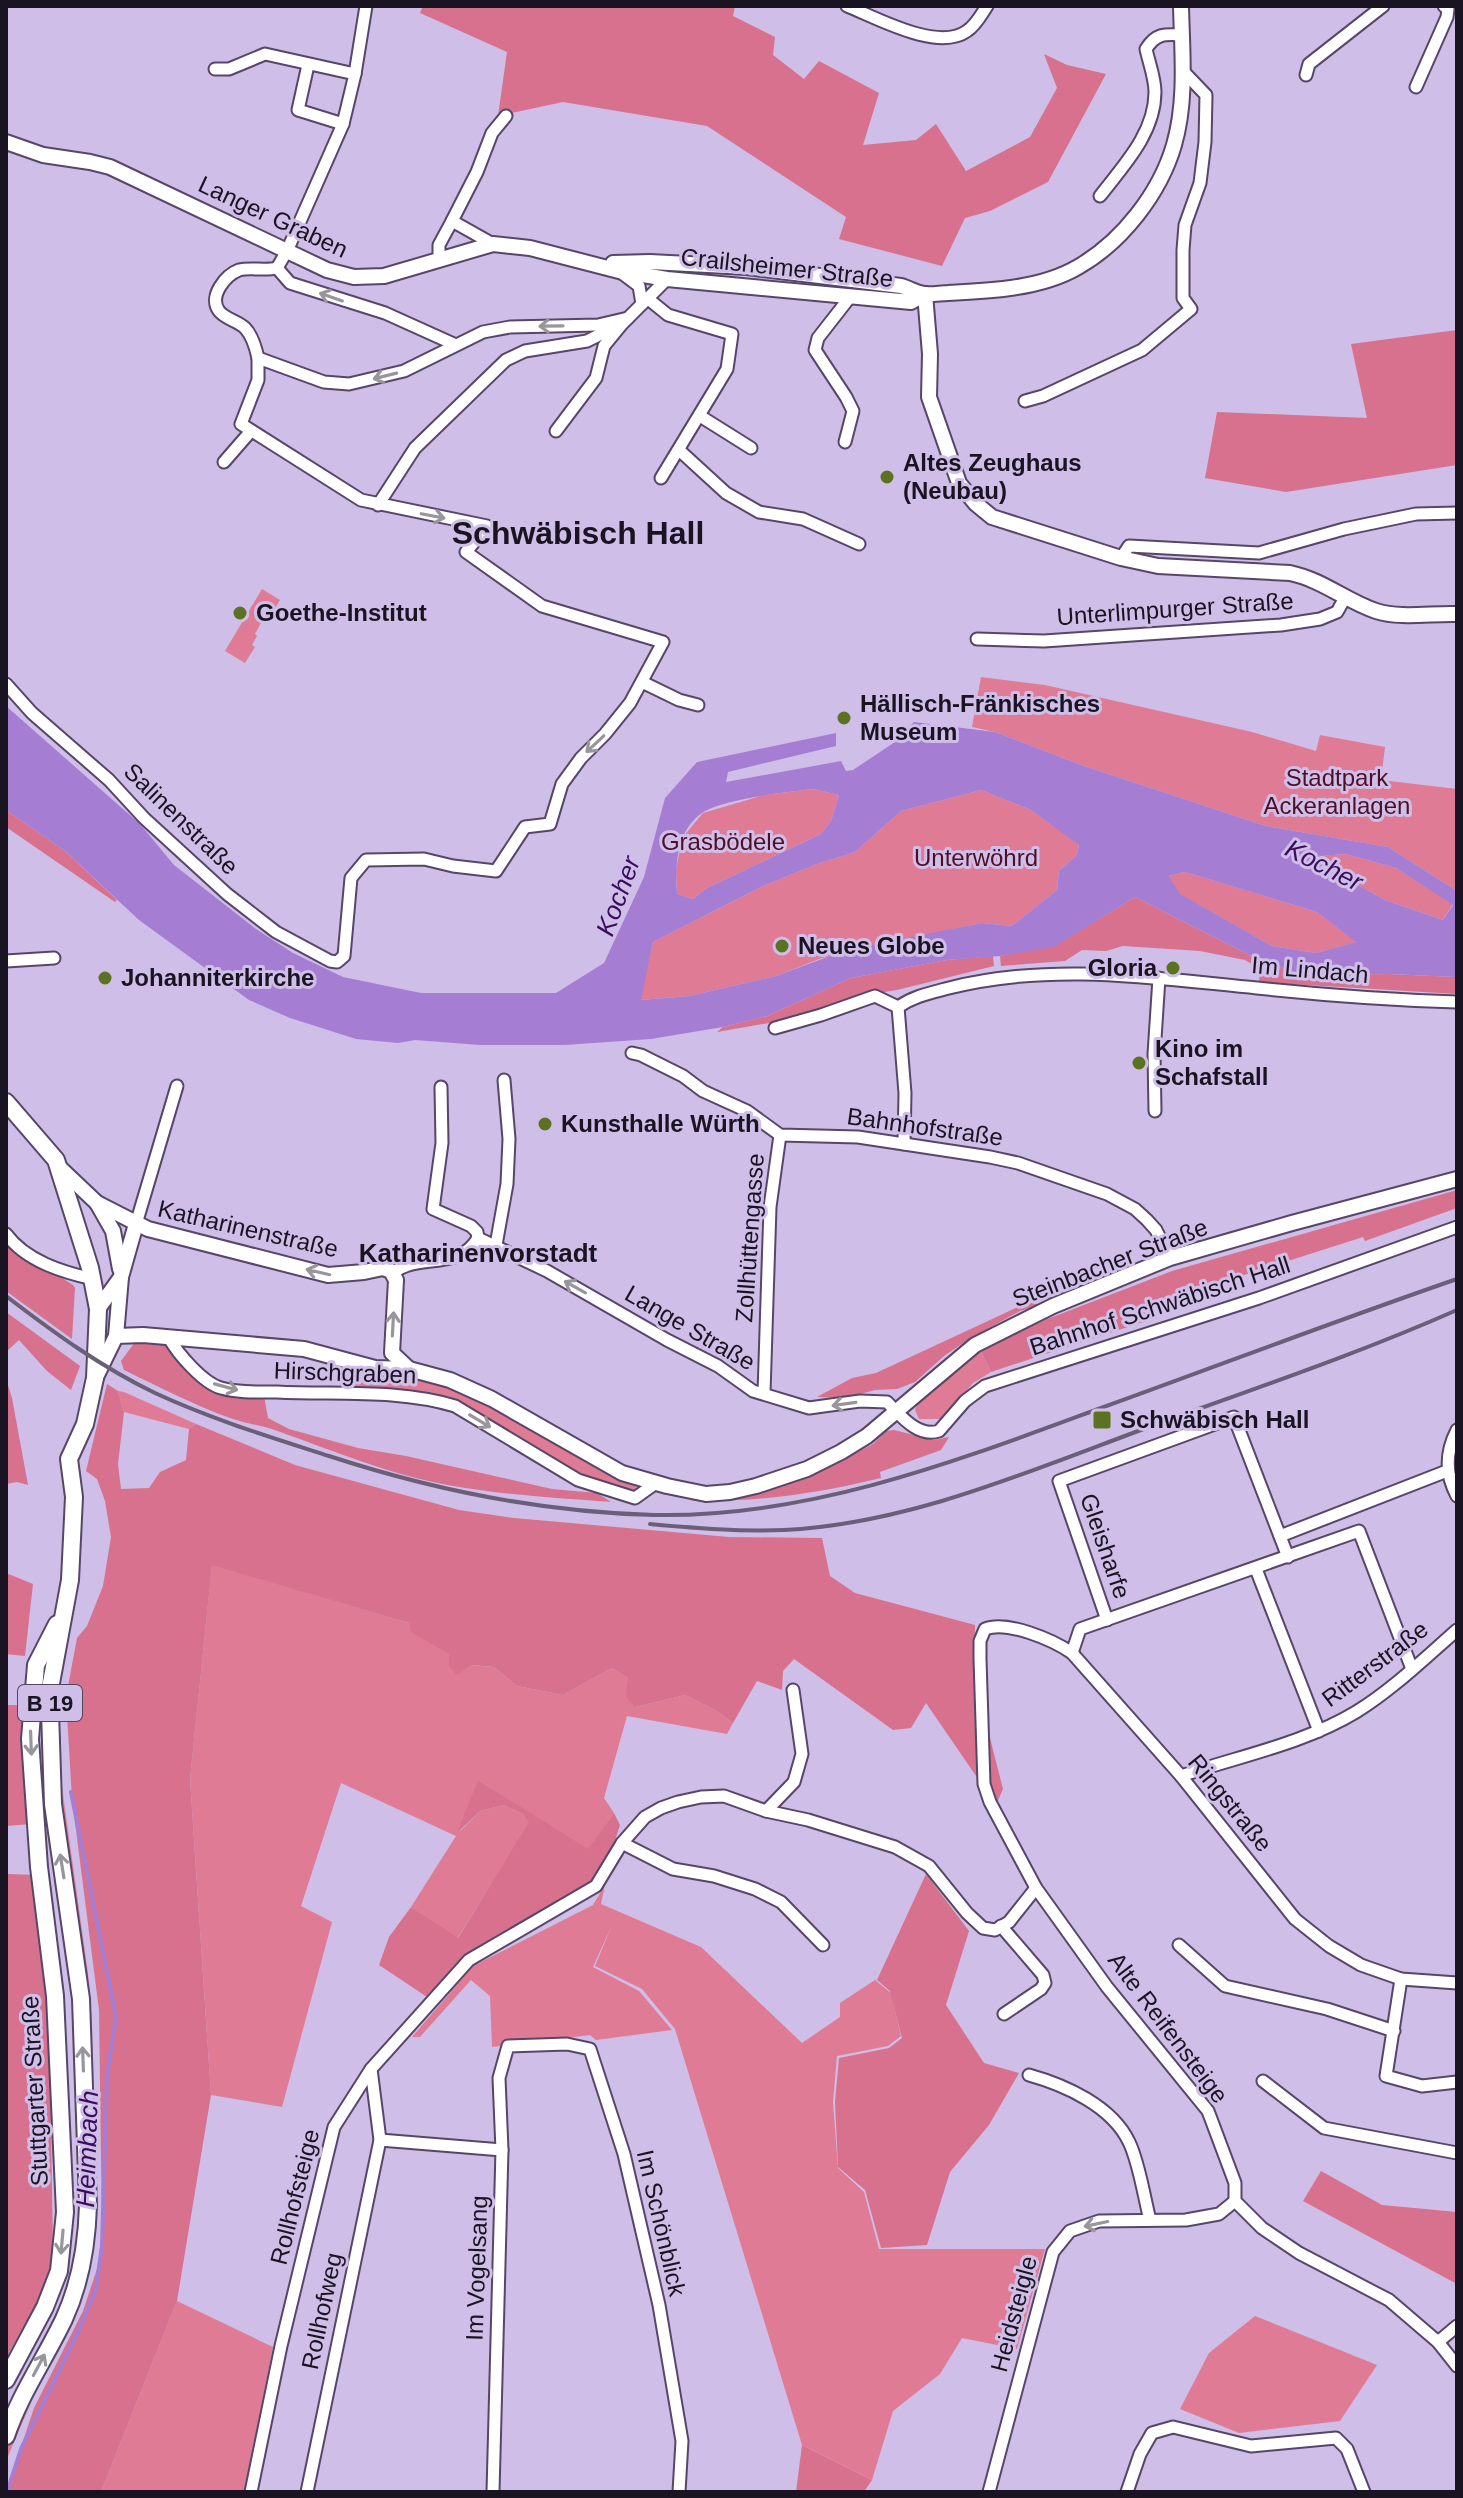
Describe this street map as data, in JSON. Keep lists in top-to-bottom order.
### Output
{
  "streets": {
    "main road": ["B 19", "Stuttgarter Straße"],
    "street": [
      "Langer Graben",
      "Crailsheimer Straße",
      "Unterlimpurger Straße",
      "Salinenstraße",
      "Im Lindach",
      "Bahnhofstraße",
      "Katharinenstraße",
      "Zollhüttengasse",
      "Steinbacher Straße",
      "Bahnhof Schwäbisch Hall",
      "Lange Straße",
      "Hirschgraben",
      "Gleisharfe",
      "Ritterstraße",
      "Ringstraße",
      "Alte Reifensteige",
      "Rollhofsteige",
      "Im Schönblick",
      "Im Vogelsang",
      "Rollhofweg",
      "Heidsteigle"
    ]
  },
  "crossings": [
    ["Langer Graben", "Crailsheimer Straße"],
    ["Bahnhofstraße", "Zollhüttengasse"],
    ["Bahnhofstraße", "Steinbacher Straße"],
    ["Katharinenstraße", "Lange Straße"],
    ["Katharinenstraße", "B 19"],
    ["Zollhüttengasse", "Lange Straße"],
    ["Steinbacher Straße", "Bahnhof Schwäbisch Hall"],
    ["Steinbacher Straße", "Lange Straße"],
    ["Steinbacher Straße", "Hirschgraben"],
    ["Bahnhof Schwäbisch Hall", "Lange Straße"],
    ["Bahnhof Schwäbisch Hall", "Hirschgraben"],
    ["Lange Straße", "Hirschgraben"],
    ["Ritterstraße", "Ringstraße"],
    ["B 19", "Stuttgarter Straße"],
    ["Ringstraße", "Alte Reifensteige"],
    ["Alte Reifensteige", "Heidsteigle"],
    ["Rollhofsteige", "Rollhofweg"],
    ["Im Schönblick", "Im Vogelsang"]
  ],
  "one_way": ["Katharinenstraße", "Lange Straße", "Heidsteigle"],
  "districts": ["Schwäbisch Hall", "Katharinenvorstadt"],
  "water": ["Kocher", "Heimbach"],
  "parks": ["Stadtpark Ackeranlagen", "Grasbödele", "Unterwöhrd"],
  "places": {
    "other": [
      "Altes Zeughaus (Neubau)",
      "Goethe-Institut",
      "Hällisch-Fränkisches Museum",
      "Neues Globe",
      "Gloria",
      "Johanniterkirche",
      "Kino im Schafstall",
      "Kunsthalle Würth"
    ],
    "transit": ["Schwäbisch Hall"]
  }
}
